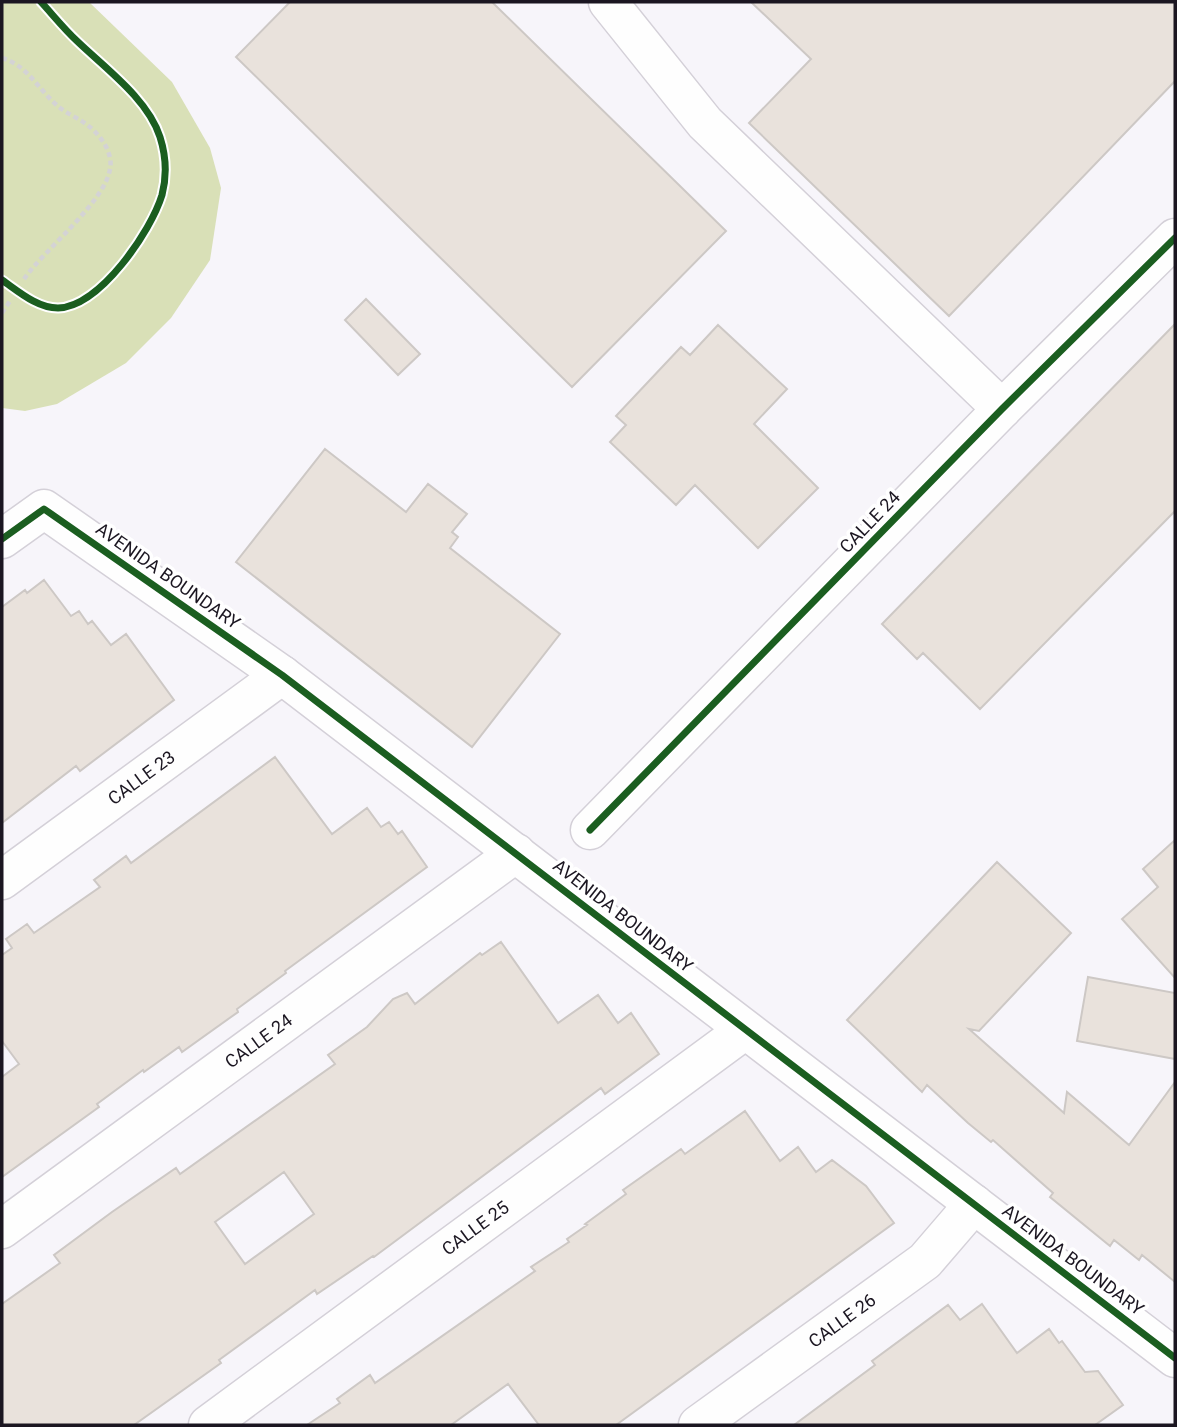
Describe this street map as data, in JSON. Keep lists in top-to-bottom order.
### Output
{
  "streets": {
    "street": [
      "CALLE 24",
      "AVENIDA BOUNDARY",
      "CALLE 23",
      "CALLE 25",
      "CALLE 26"
    ]
  },
  "crossings": [
    ["CALLE 24", "AVENIDA BOUNDARY"],
    ["AVENIDA BOUNDARY", "CALLE 23"],
    ["AVENIDA BOUNDARY", "CALLE 25"],
    ["AVENIDA BOUNDARY", "CALLE 26"]
  ]
}
